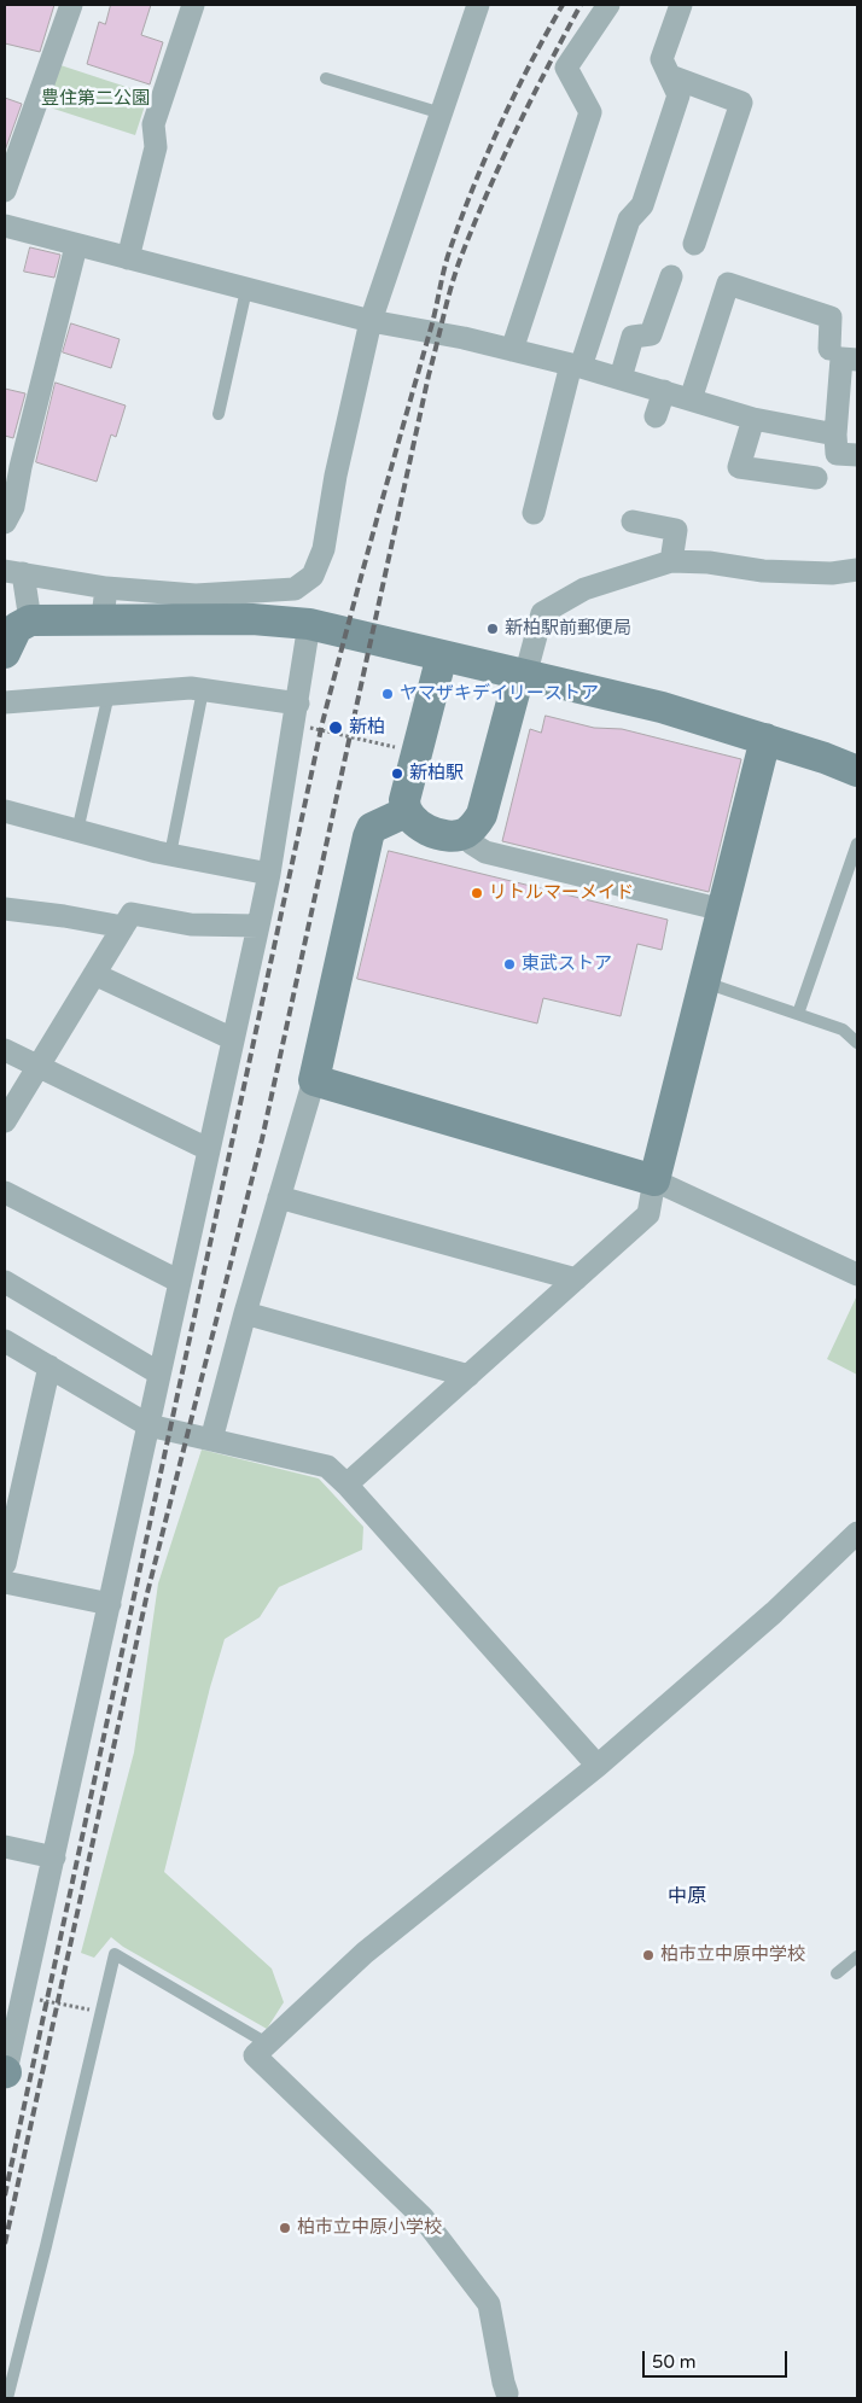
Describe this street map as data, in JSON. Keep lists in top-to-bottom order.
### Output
{
  "districts": ["中原"],
  "parks": ["豊住第二公園"],
  "places": [
    "新柏駅前郵便局",
    "ヤマザキデイリーストア",
    "新柏",
    "新柏駅",
    "リトルマーメイド",
    "東武ストア",
    "柏市立中原中学校",
    "柏市立中原小学校"
  ],
  "scale_bar": "50 m"
}
